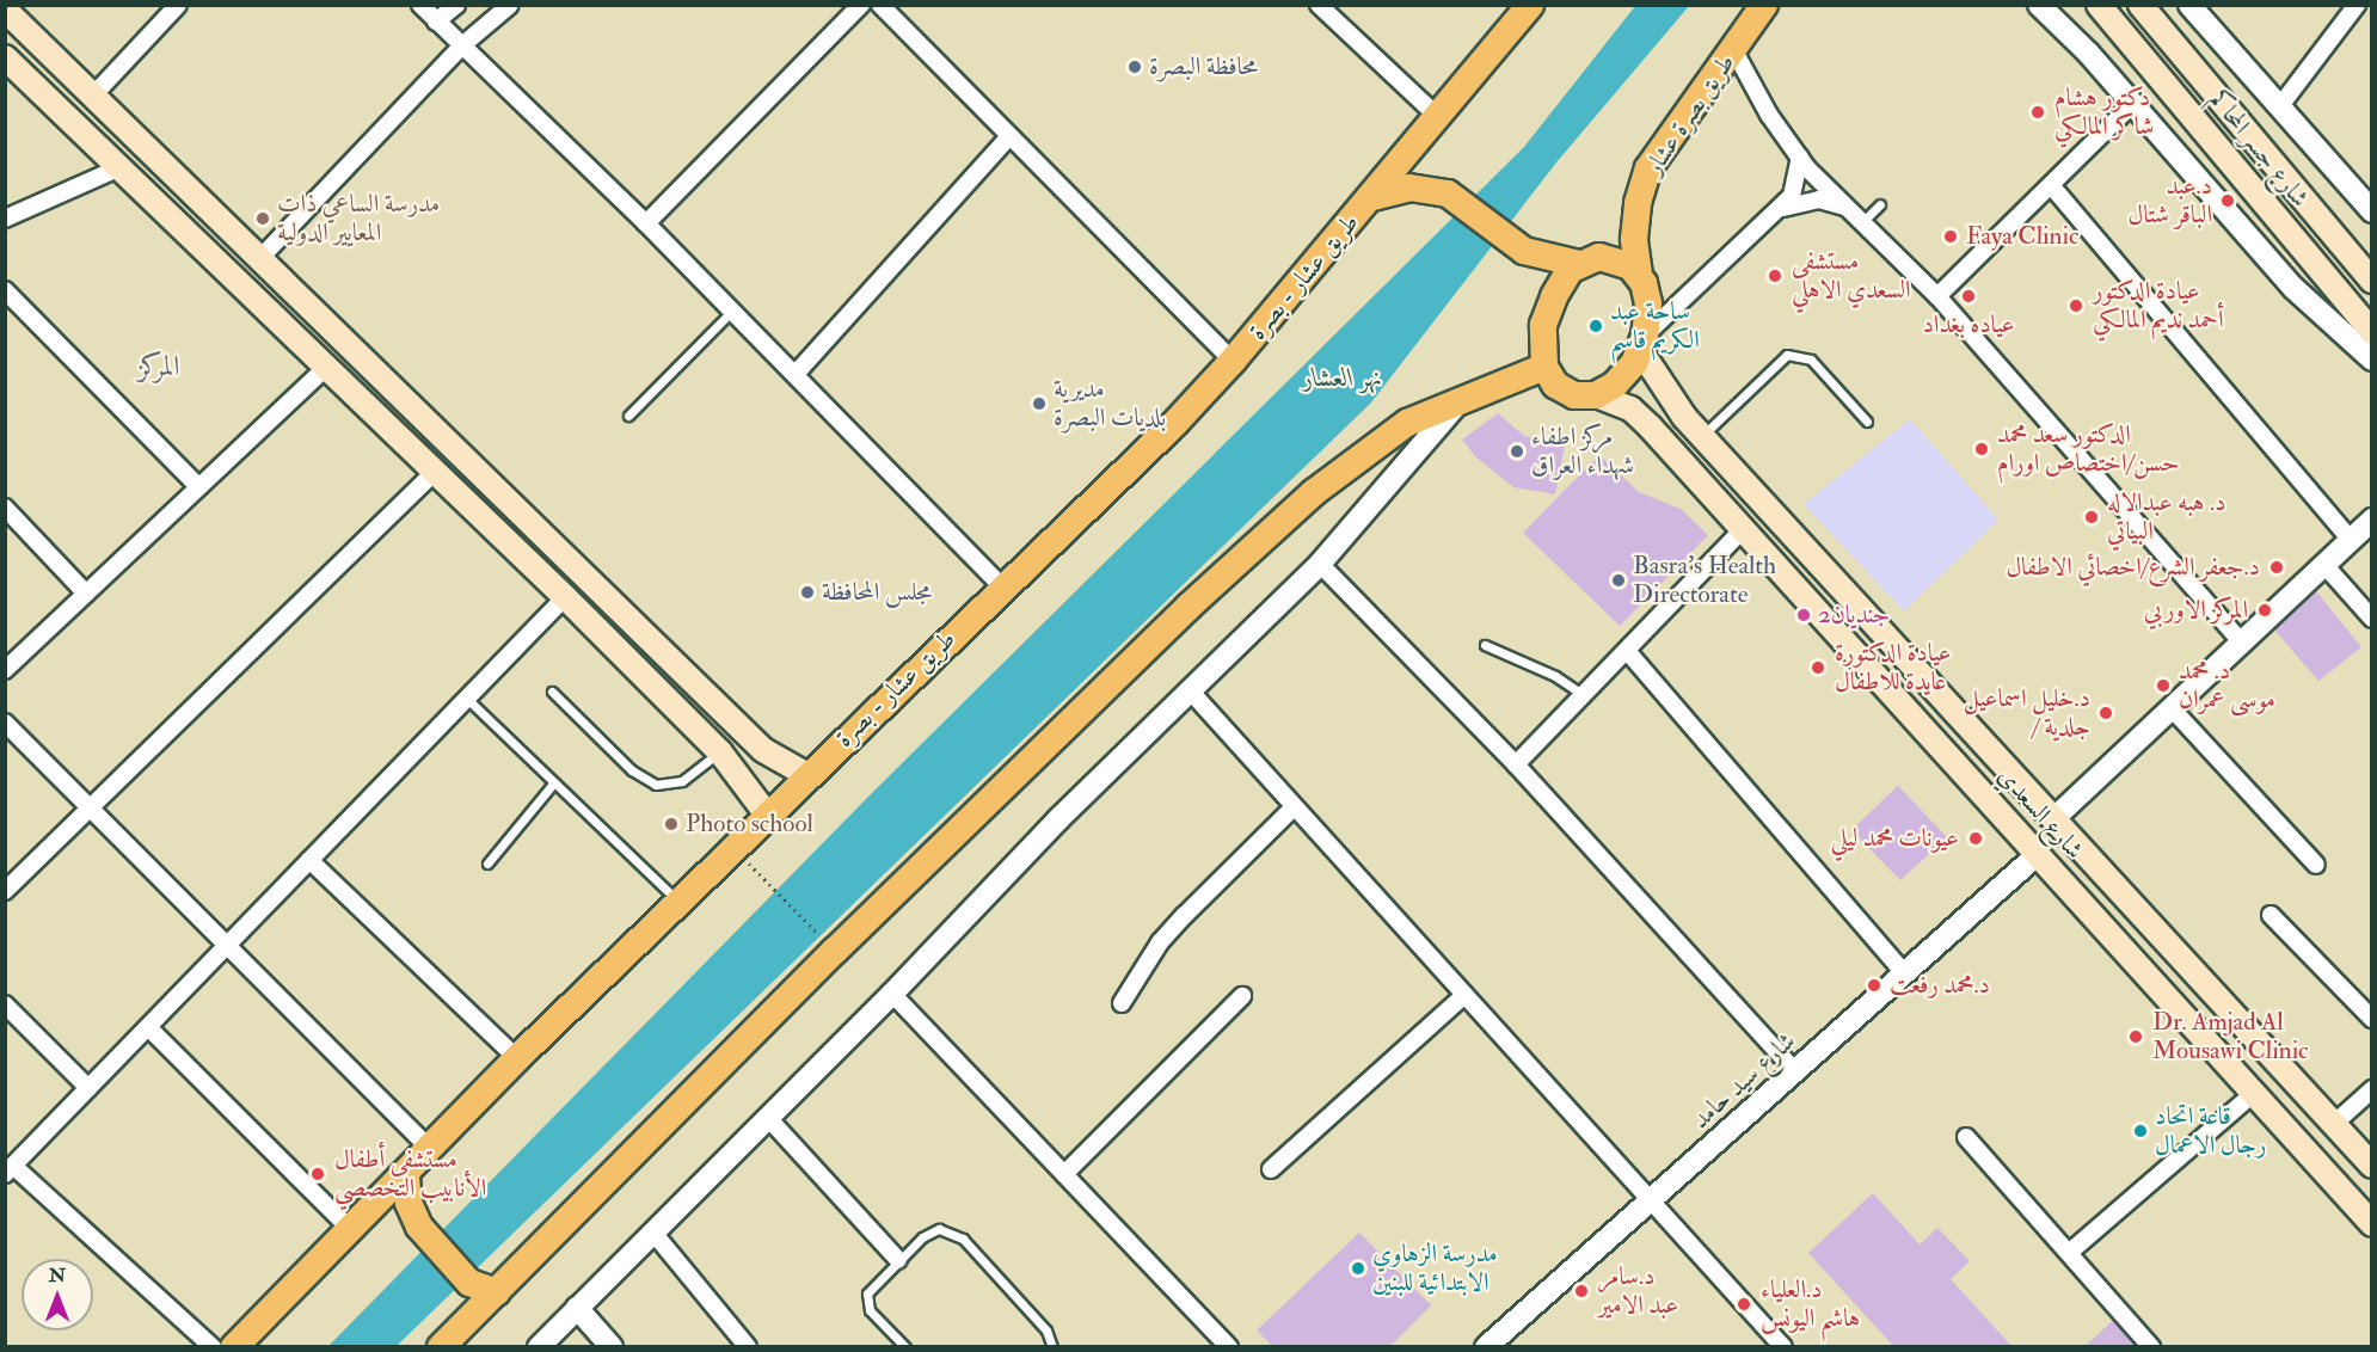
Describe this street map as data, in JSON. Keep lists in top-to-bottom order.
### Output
{
  "streets": {
    "main road": [
      "طريق بصرة عشار",
      "شارع جسر المحاكم",
      "طريق عشار - بصرة",
      "شارع السعدي"
    ],
    "street": ["شارع سيد حامد"]
  },
  "crossings": [
    ["طريق بصرة عشار", "شارع السعدي"],
    ["شارع السعدي", "شارع سيد حامد"]
  ],
  "districts": ["المركز"],
  "water": ["نهر العشار"],
  "places": [
    "محافظة البصرة",
    "دكتور هشام شاكر المالكي",
    "د.عبد الباقر شتال",
    "مدرسة الساعي ذات المعايير الدولية",
    "Faya Clinic",
    "مستشفى السعدي الاهلي",
    "عياده بغداد",
    "عيادة الدكتور أحمد نديم المالكي",
    "ساحة عبد الكريم قاسم",
    "مديرية بلديات البصرة",
    "الدكتور سعد محمد حسن/اختصاص اورام",
    "مركز اطفاء شهداء العراق",
    "د. هبه عبدالاله البياتي",
    "د.جعفر الشرع/اخصائي الاطفال",
    "Basra's Health Directorate",
    "مجلس المحافظة",
    "المركز الاوربي",
    "جنديان2",
    "عيادة الدكتورة عايدة للاطفال",
    "د. محمد موسى عمران",
    "د.خليل اسماعيل / جلدية",
    "Photo school",
    "عيونات محمد ليلي",
    "د.محمد رفعت",
    "Dr. Amjad Al Mousawi Clinic",
    "قاعة اتحاد رجال الاعمال",
    "مستشفى أطفال الأنابيب التخصصي",
    "مدرسة الزهاوي اﻻبتدائية للبنين",
    "د.سامر عبد الامير",
    "د.العلياء هاشم اليونس"
  ],
  "north": "top"
}
